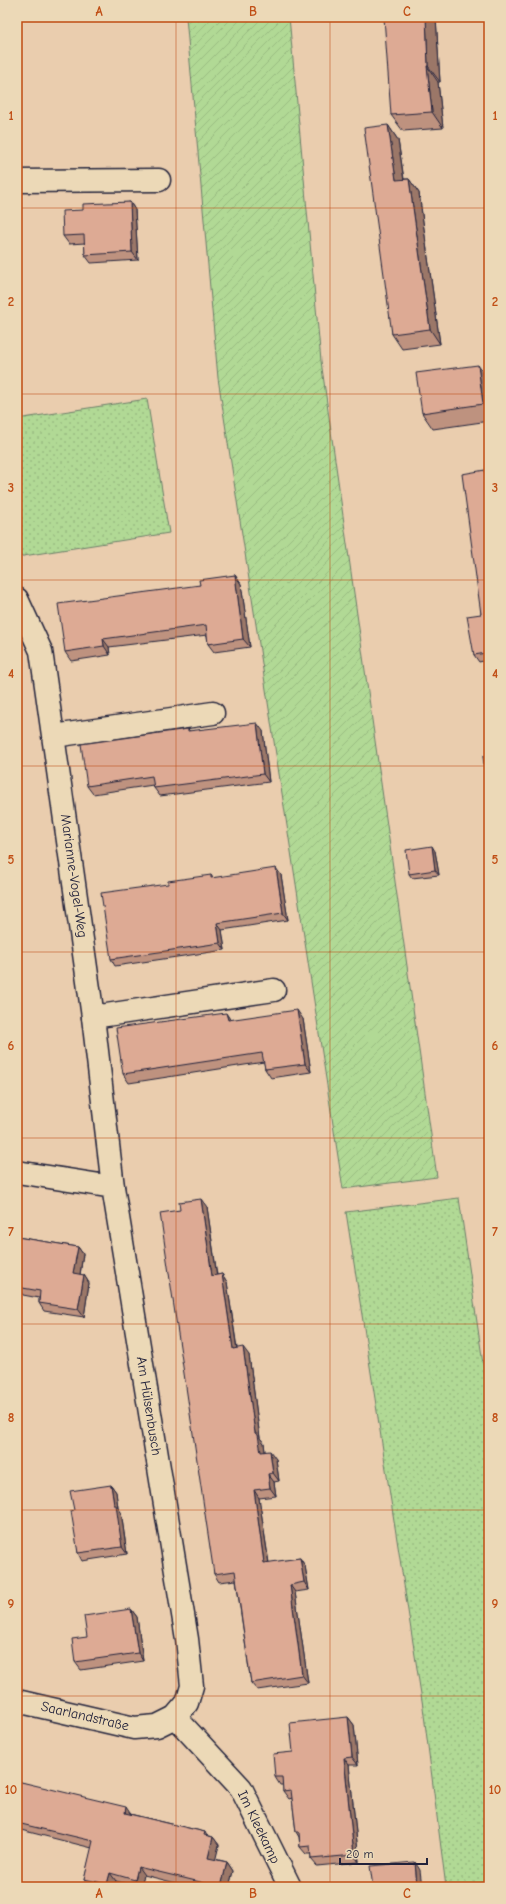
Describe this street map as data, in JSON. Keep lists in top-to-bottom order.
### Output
{
  "streets": {
    "street": [
      "Marianne-Vogel-Weg",
      "Am Hülsenbusch",
      "Saarlandstraße",
      "Im Kleekamp"
    ]
  },
  "crossings": [
    ["Marianne-Vogel-Weg", "Am Hülsenbusch"],
    ["Am Hülsenbusch", "Saarlandstraße"],
    ["Am Hülsenbusch", "Im Kleekamp"],
    ["Saarlandstraße", "Im Kleekamp"]
  ],
  "scale_bar": "20 m",
  "grid": {
    "columns": ["A", "B", "C"],
    "rows": [
      "1",
      "2",
      "3",
      "4",
      "5",
      "6",
      "7",
      "8",
      "9",
      "10"
    ]
  }
}
